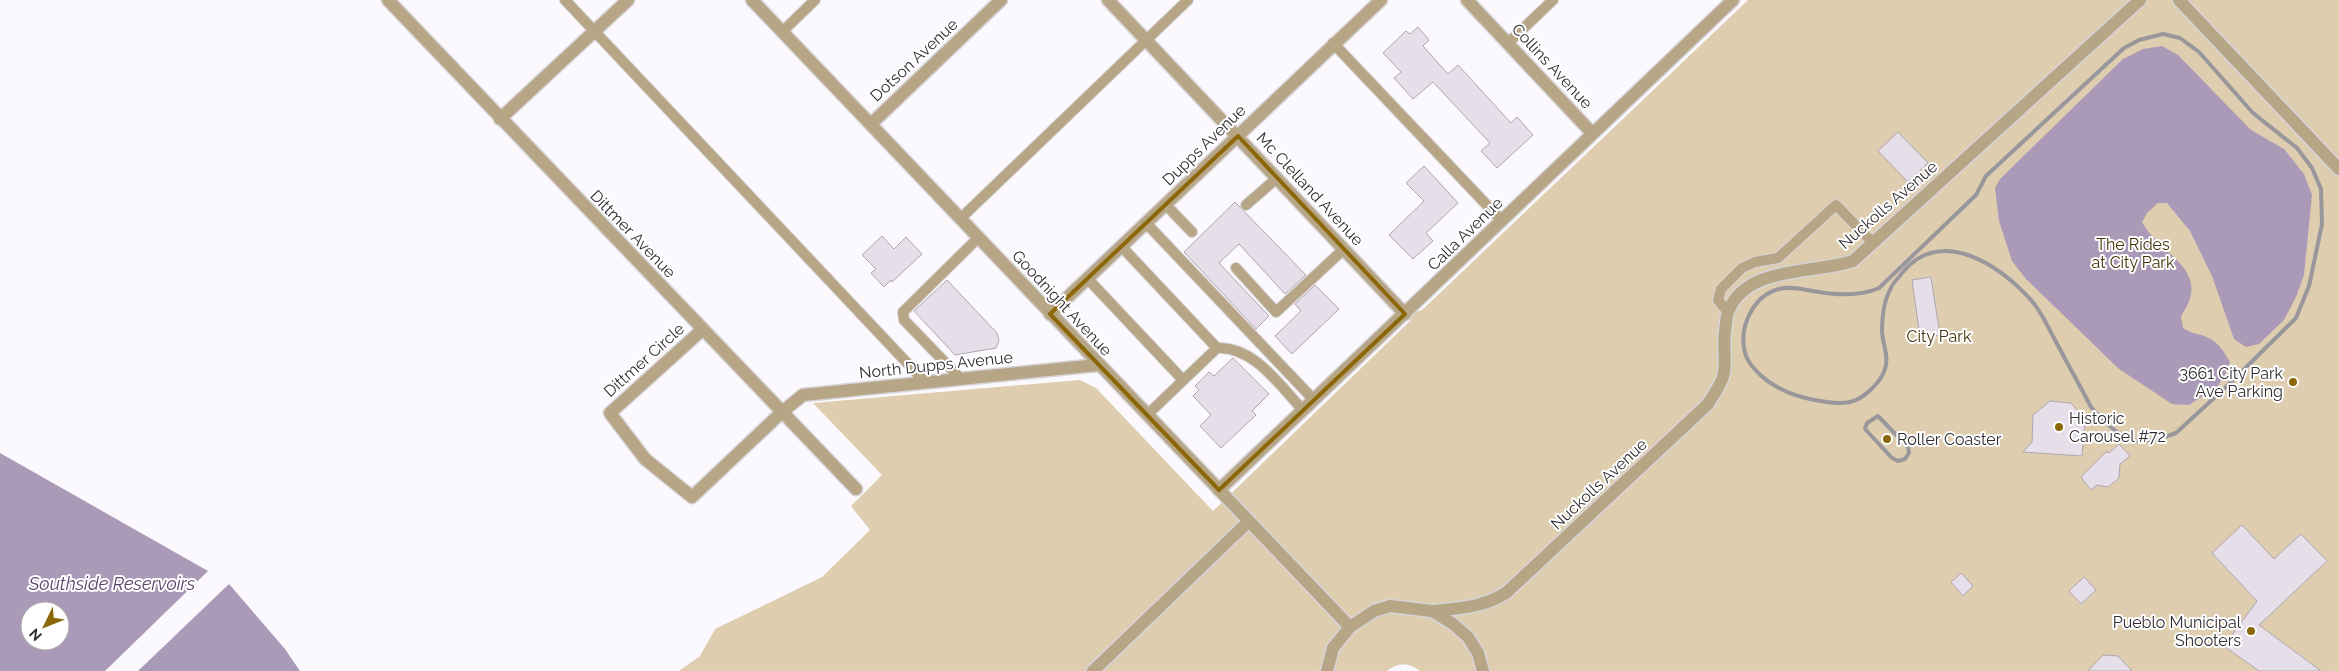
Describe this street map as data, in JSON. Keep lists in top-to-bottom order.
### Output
{
  "streets": {
    "street": [
      "Dotson Avenue",
      "Collins Avenue",
      "Dupps Avenue",
      "Mc Clelland Avenue",
      "Nuckolls Avenue",
      "Dittmer Avenue",
      "Calla Avenue",
      "Goodnight Avenue",
      "Dittmer Circle",
      "North Dupps Avenue"
    ]
  },
  "crossings": [
    ["Dotson Avenue", "Goodnight Avenue"],
    ["Collins Avenue", "Calla Avenue"],
    ["Dupps Avenue", "Mc Clelland Avenue"],
    ["Dupps Avenue", "Goodnight Avenue"],
    ["Mc Clelland Avenue", "Calla Avenue"],
    ["Nuckolls Avenue", "Goodnight Avenue"],
    ["Dittmer Avenue", "Dittmer Circle"],
    ["Dittmer Avenue", "North Dupps Avenue"],
    ["Calla Avenue", "Goodnight Avenue"],
    ["Goodnight Avenue", "North Dupps Avenue"],
    ["Dittmer Circle", "North Dupps Avenue"]
  ],
  "water": ["Southside Reservoirs"],
  "parks": ["The Rides at City Park", "City Park"],
  "places": [
    "3661 City Park Ave Parking",
    "Historic Carousel #72",
    "Roller Coaster",
    "Pueblo Municipal Shooters"
  ],
  "north": "bottom left"
}
